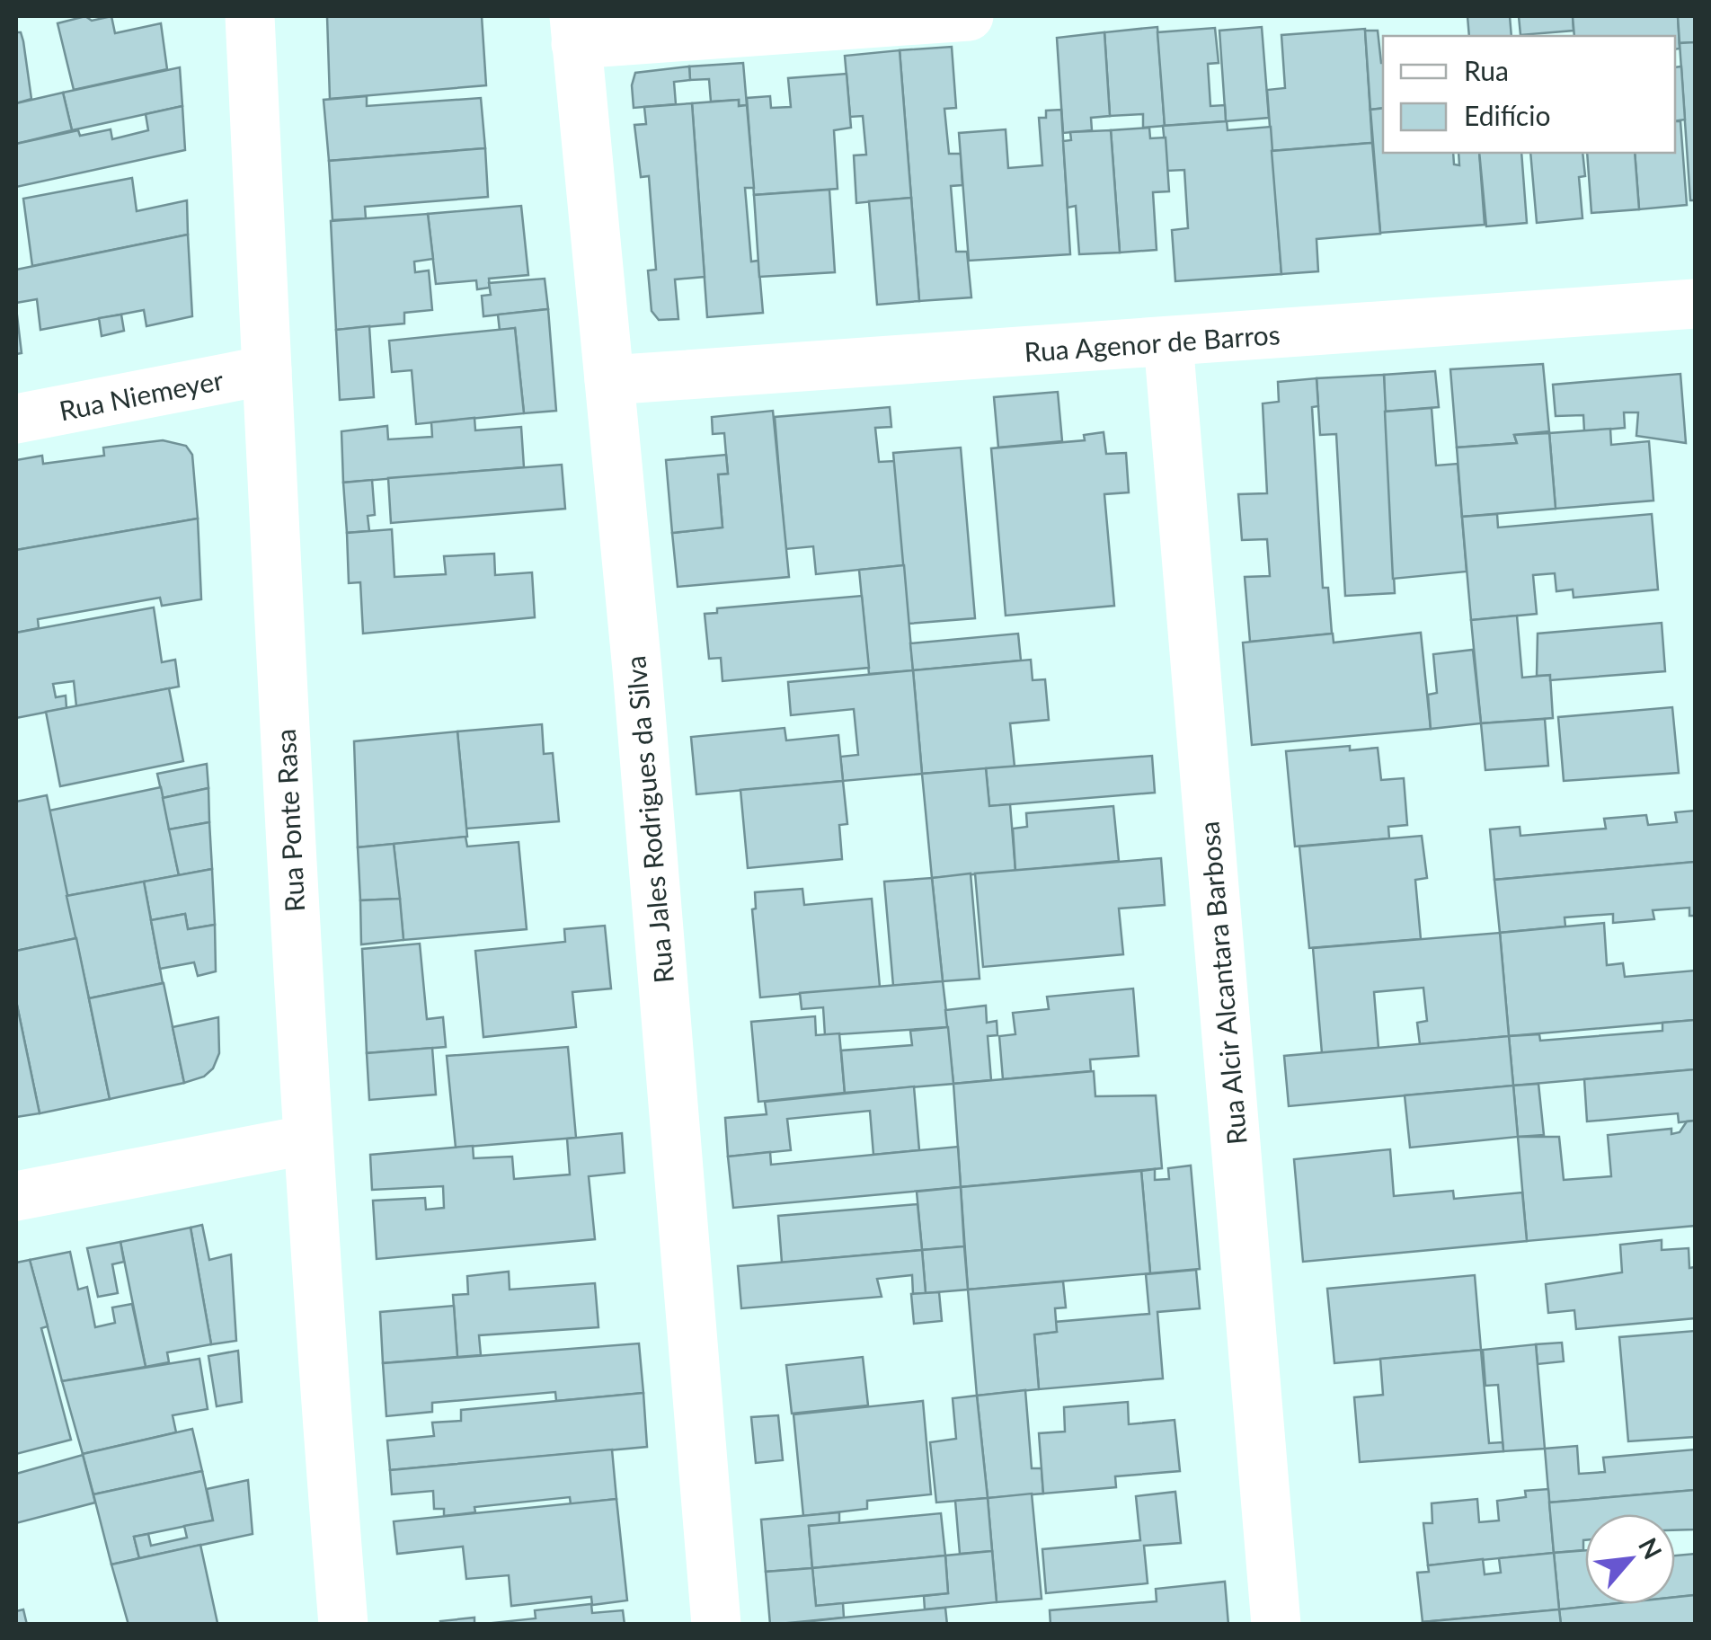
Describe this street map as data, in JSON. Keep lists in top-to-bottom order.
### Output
{
  "streets": {
    "street": [
      "Rua Agenor de Barros",
      "Rua Niemeyer",
      "Rua Jales Rodrigues da Silva",
      "Rua Ponte Rasa",
      "Rua Alcir Alcantara Barbosa"
    ]
  },
  "crossings": [
    ["Rua Agenor de Barros", "Rua Jales Rodrigues da Silva"],
    ["Rua Agenor de Barros", "Rua Alcir Alcantara Barbosa"],
    ["Rua Niemeyer", "Rua Ponte Rasa"]
  ],
  "legend": ["Rua", "Edifício"],
  "north": "top right"
}
